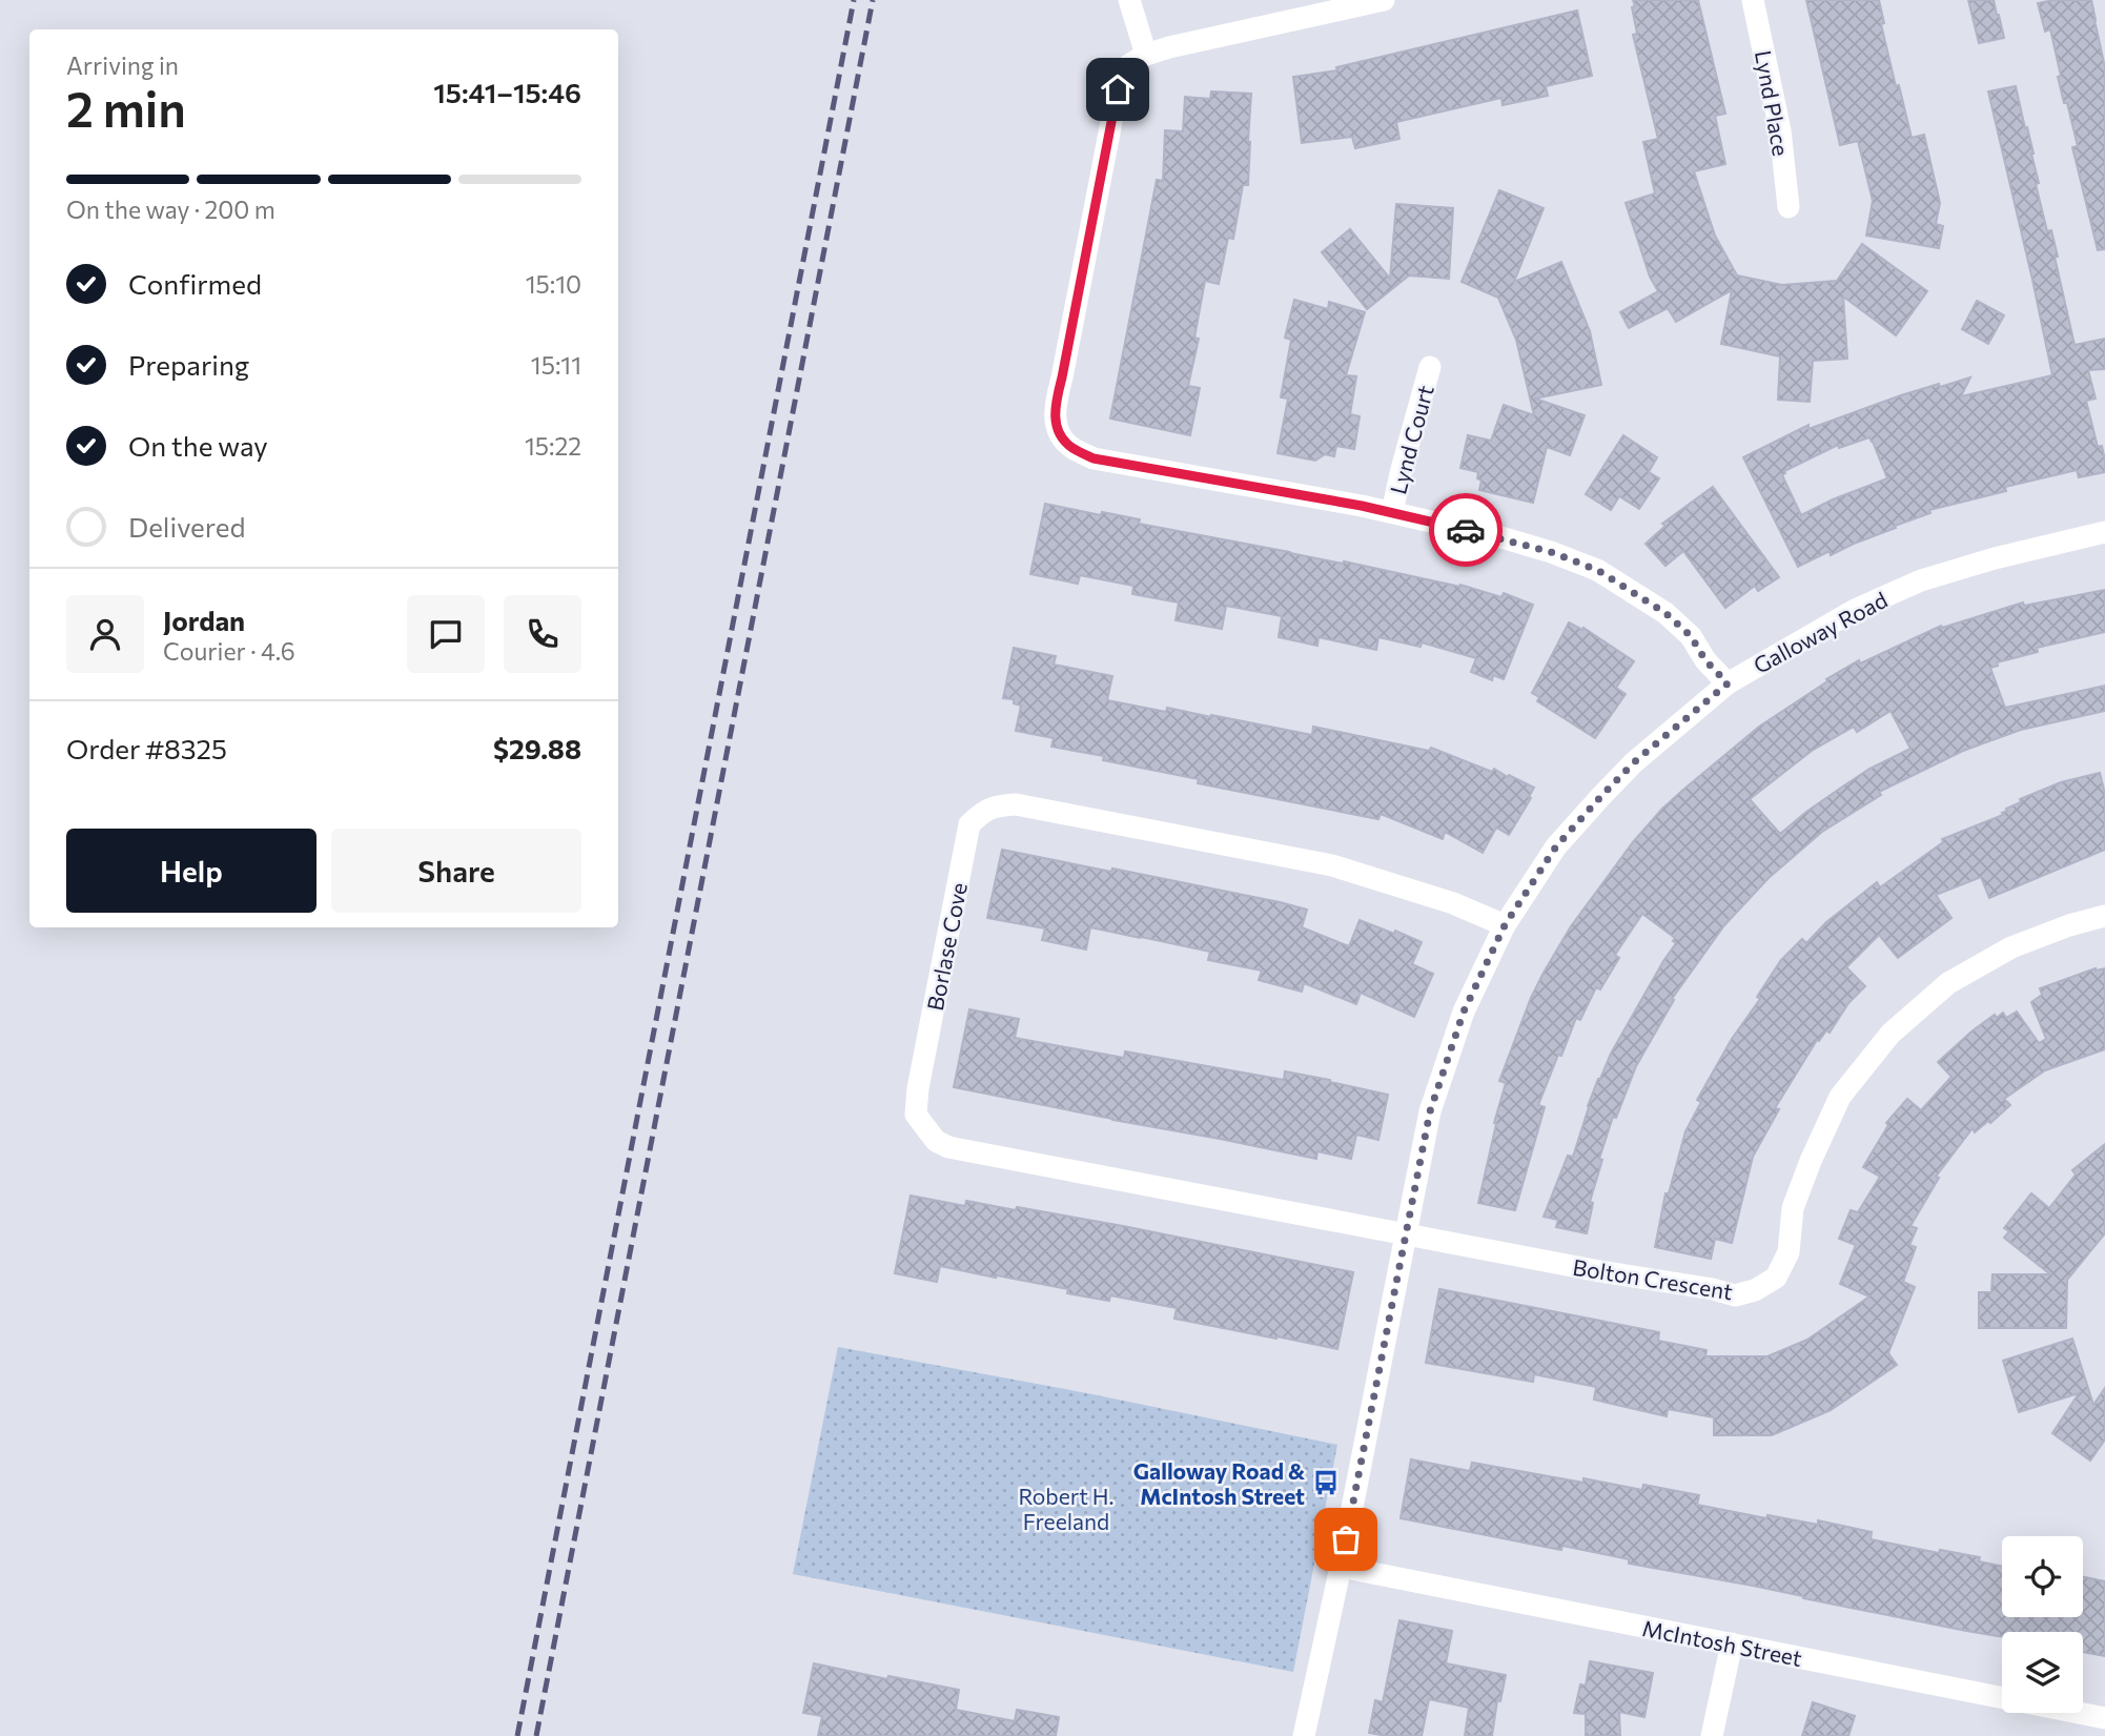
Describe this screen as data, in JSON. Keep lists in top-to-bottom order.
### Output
{
  "streets": {
    "street": [
      "Lynd Place",
      "Lynd Court",
      "Galloway Road",
      "Borlase Cove",
      "Bolton Crescent",
      "McIntosh Street"
    ]
  },
  "crossings": [
    ["Galloway Road", "Borlase Cove"],
    ["Galloway Road", "Bolton Crescent"],
    ["Galloway Road", "McIntosh Street"],
    ["Borlase Cove", "Bolton Crescent"]
  ],
  "parks": ["Robert H. Freeland"],
  "places": {
    "bus stop": ["Galloway Road & McIntosh Street"]
  },
  "page": {
    "heading": ["2 min", "Arriving in", "15:41–15:46"],
    "panel": [
      "Jordan",
      "Courier · 4.6",
      "Order #8325",
      "$29.88"
    ],
    "bar": "On the way · 200 m",
    "list": [
      ["Confirmed", "15:10"],
      ["Preparing", "15:11"],
      ["On the way", "15:22"],
      "Delivered"
    ],
    "buttons": ["Help", "Share"]
  }
}
